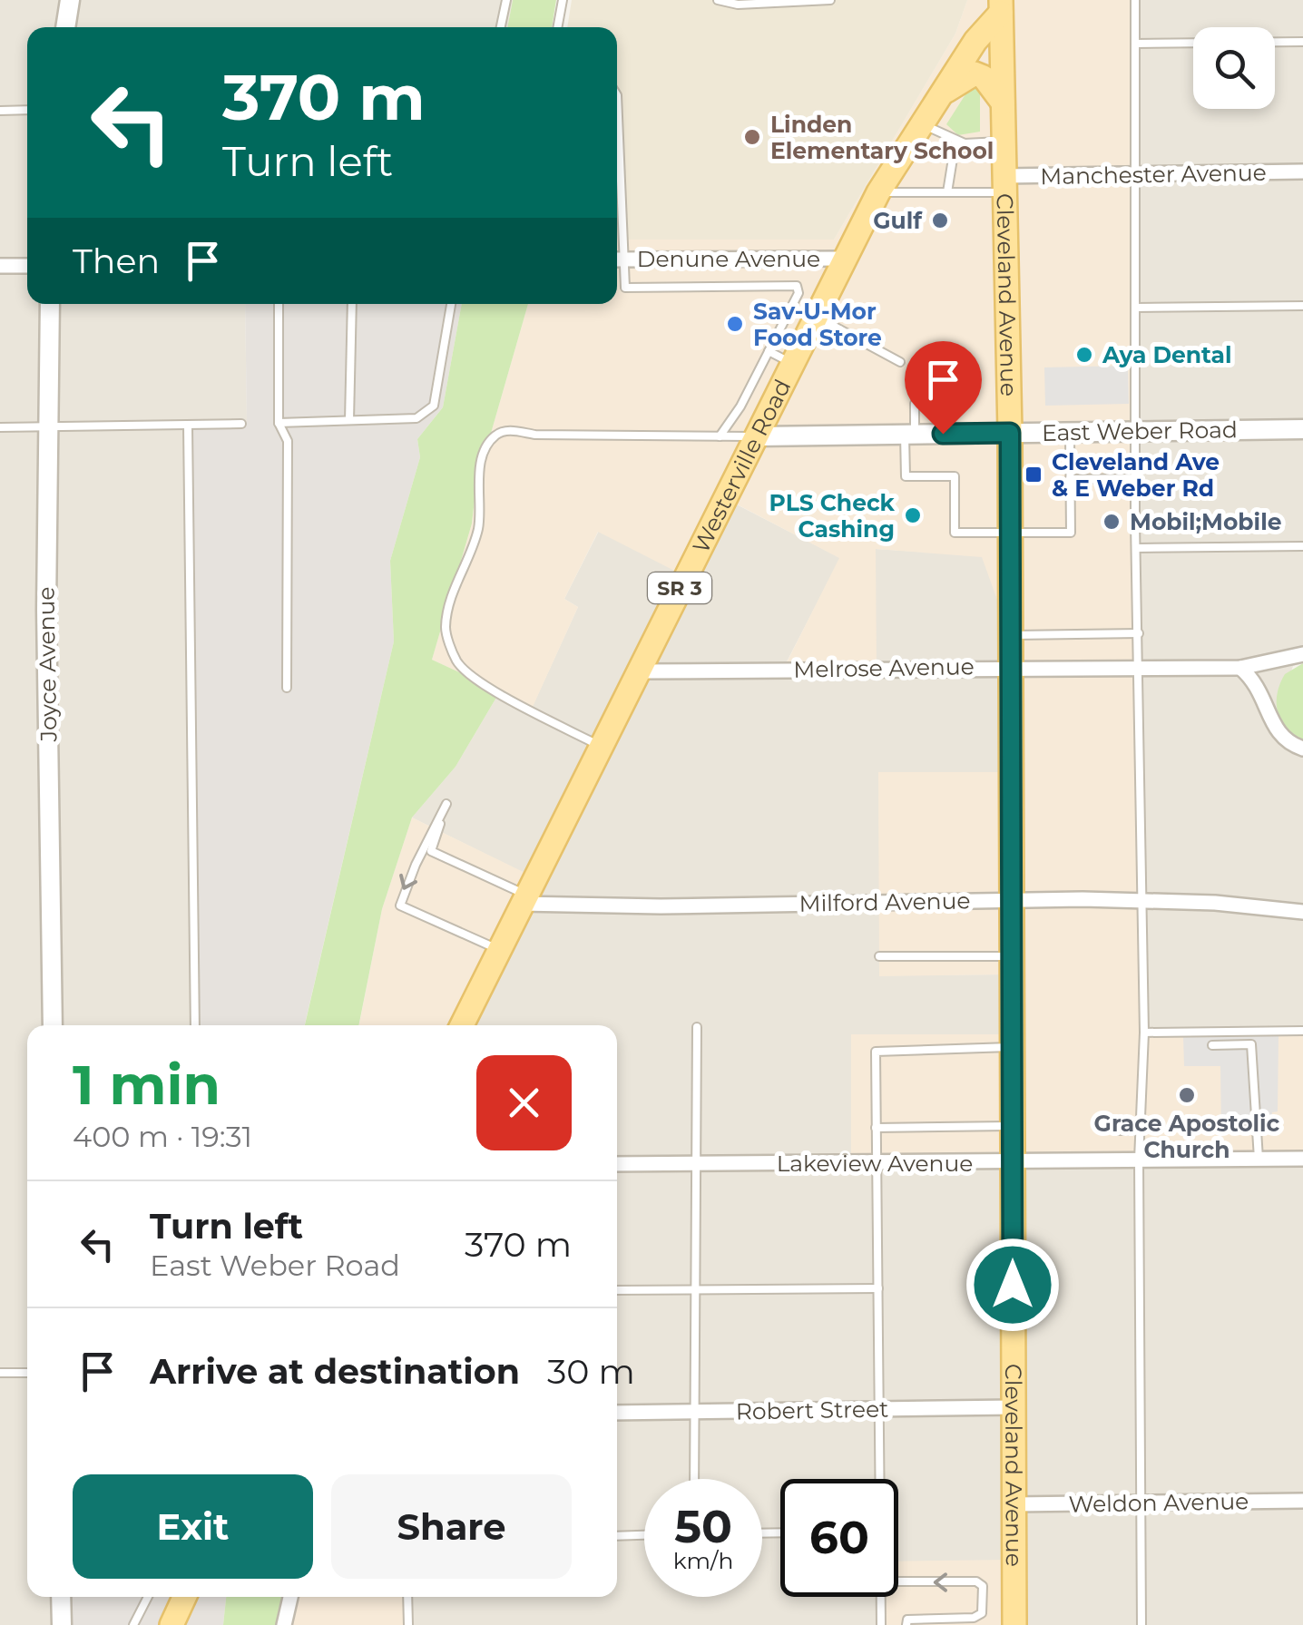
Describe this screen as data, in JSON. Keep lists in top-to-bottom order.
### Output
{
  "streets": {
    "main road": ["Cleveland Avenue", "Westerville Road", "SR 3"],
    "street": [
      "Manchester Avenue",
      "Denune Avenue",
      "East Weber Road",
      "Joyce Avenue",
      "Melrose Avenue",
      "Milford Avenue",
      "Lakeview Avenue",
      "Robert Street",
      "Weldon Avenue"
    ]
  },
  "crossings": [
    ["Manchester Avenue", "Cleveland Avenue"],
    ["Denune Avenue", "Westerville Road"],
    ["Cleveland Avenue", "East Weber Road"],
    ["Cleveland Avenue", "Westerville Road"],
    ["Cleveland Avenue", "Melrose Avenue"],
    ["Cleveland Avenue", "Milford Avenue"],
    ["Cleveland Avenue", "Lakeview Avenue"],
    ["Cleveland Avenue", "Robert Street"],
    ["Cleveland Avenue", "Weldon Avenue"],
    ["East Weber Road", "Westerville Road"],
    ["Westerville Road", "Melrose Avenue"],
    ["Westerville Road", "Milford Avenue"]
  ],
  "places": {
    "other": [
      "Linden Elementary School",
      "Gulf",
      "Sav-U-Mor Food Store",
      "Aya Dental",
      "PLS Check Cashing",
      "Mobil;Mobile",
      "Grace Apostolic Church"
    ],
    "transit": ["Cleveland Ave & E Weber Rd"]
  },
  "page": {
    "turn": ["370 m", "Turn left"],
    "then": "Then",
    "heading": ["1 min", "400 m · 19:31"],
    "list": [
      {
        "name": "Turn left",
        "note": "East Weber Road",
        "value": "370 m"
      },
      {
        "name": "Arrive at destination",
        "value": "30 m"
      }
    ],
    "buttons": ["Exit", "Share"],
    "speed": "50 km/h",
    "limit": "60"
  }
}
